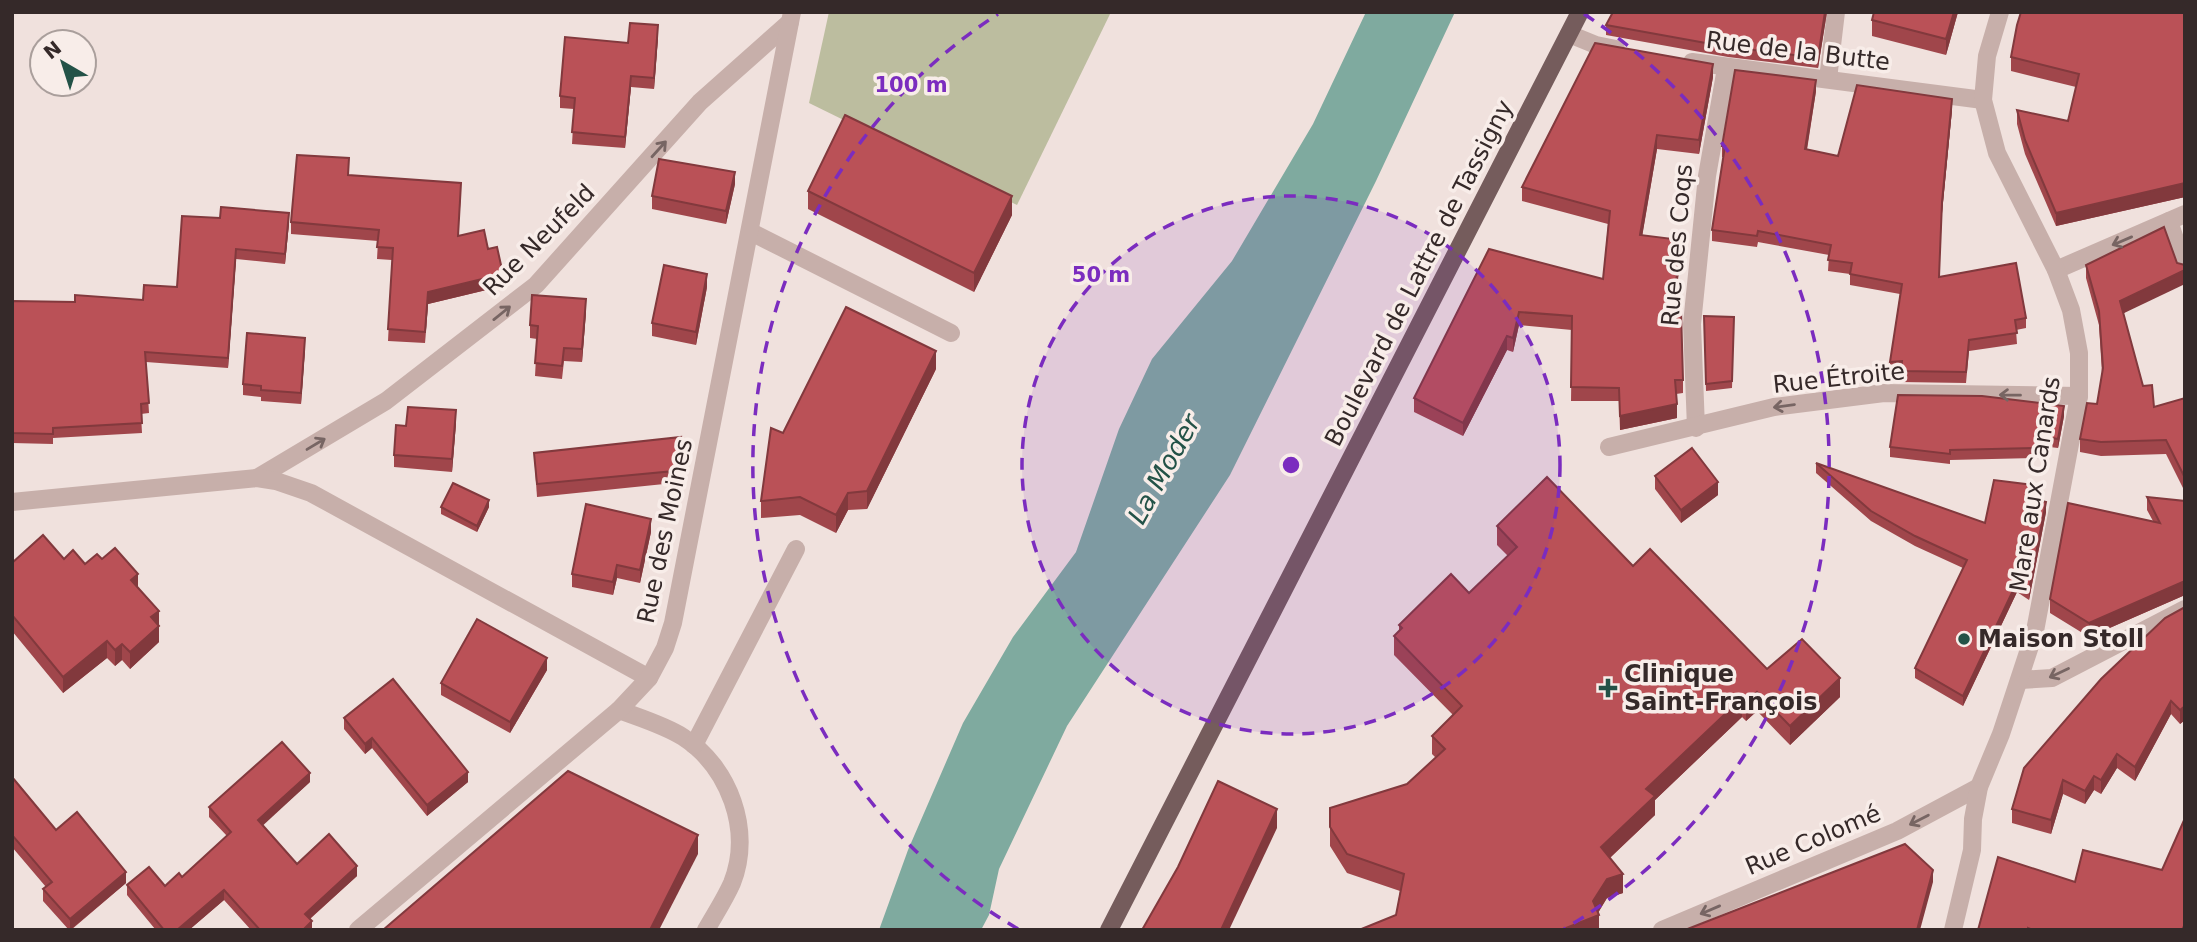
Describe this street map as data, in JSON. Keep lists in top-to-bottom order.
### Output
{
  "streets": {
    "main road": ["Boulevard de Lattre de Tassigny"],
    "street": [
      "Rue de la Butte",
      "Rue Neufeld",
      "Rue des Coqs",
      "Rue Étroite",
      "Mare aux Canards",
      "Rue des Moines",
      "Rue Colomé"
    ]
  },
  "crossings": [
    ["Rue de la Butte", "Rue des Coqs"],
    ["Rue de la Butte", "Mare aux Canards"],
    ["Rue Neufeld", "Rue des Moines"],
    ["Rue des Coqs", "Rue Étroite"],
    ["Rue Étroite", "Mare aux Canards"],
    ["Mare aux Canards", "Rue Colomé"]
  ],
  "one_way": ["Rue Neufeld", "Rue Étroite", "Rue Colomé"],
  "water": ["La Moder"],
  "places": {
    "other": ["Maison Stoll"],
    "health": ["Clinique Saint-François"]
  },
  "north": "top left",
  "rings": ["100 m", "50 m"]
}
